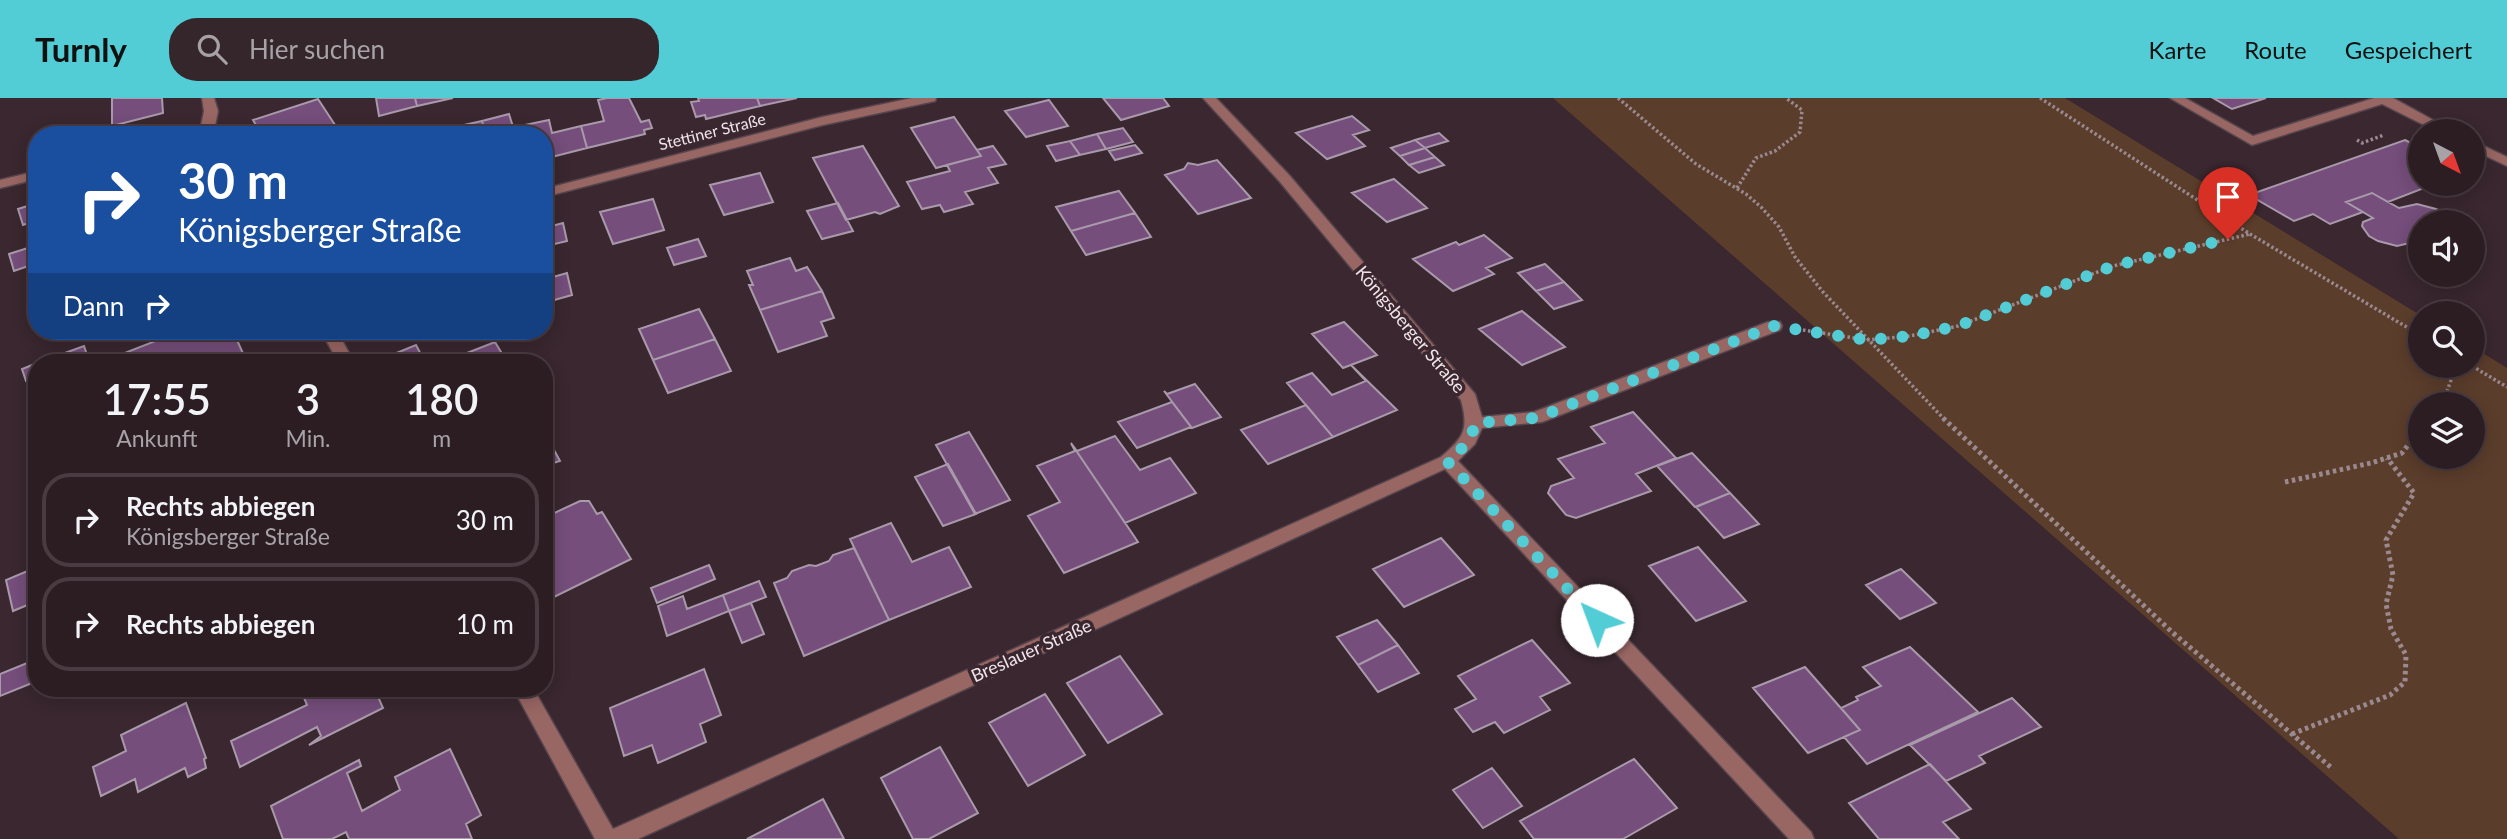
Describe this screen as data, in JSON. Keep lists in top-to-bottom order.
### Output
{
  "streets": {
    "street": ["Stettiner Straße", "Königsberger Straße", "Breslauer Straße"]
  },
  "north": "bottom right",
  "page": {
    "header": "Turnly",
    "search": "Hier suchen",
    "nav": ["Karte", "Route", "Gespeichert"],
    "turn": ["30 m", "Königsberger Straße"],
    "then": "Dann",
    "eta": [
      "17:55",
      "Ankunft",
      "3",
      "Min.",
      "180",
      "m"
    ],
    "list": [
      {
        "name": "Rechts abbiegen",
        "note": "Königsberger Straße",
        "value": "30 m"
      },
      {
        "name": "Rechts abbiegen",
        "value": "10 m"
      }
    ]
  }
}
